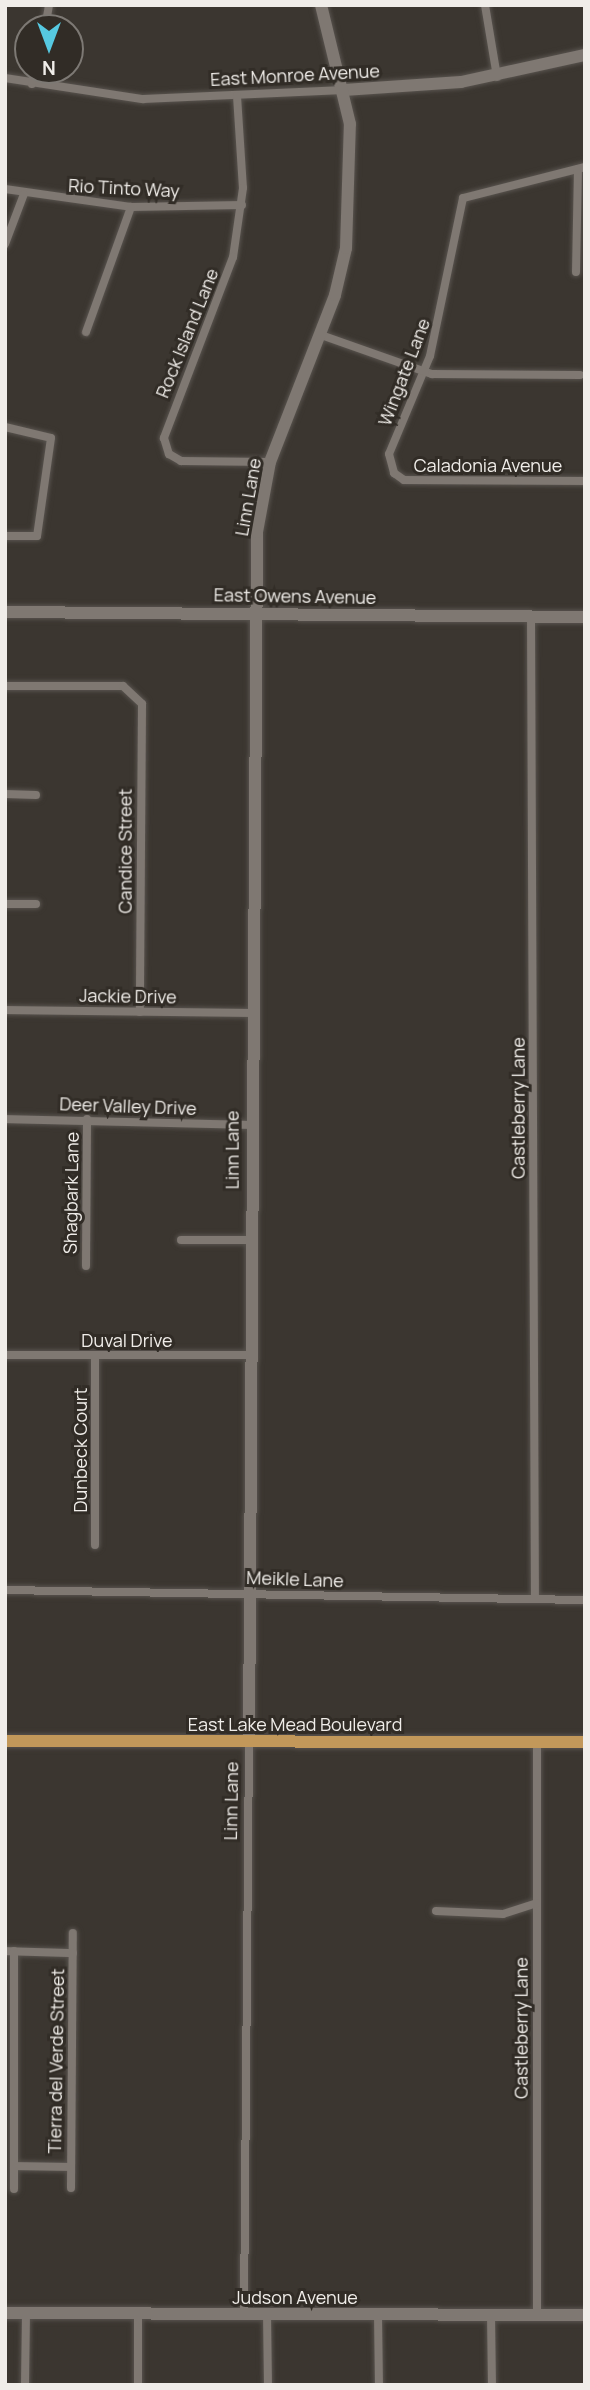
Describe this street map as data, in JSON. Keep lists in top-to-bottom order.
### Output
{
  "streets": {
    "main road": ["East Lake Mead Boulevard"],
    "street": [
      "East Monroe Avenue",
      "Rio Tinto Way",
      "Rock Island Lane",
      "Wingate Lane",
      "Caladonia Avenue",
      "Linn Lane",
      "East Owens Avenue",
      "Candice Street",
      "Jackie Drive",
      "Deer Valley Drive",
      "Castleberry Lane",
      "Shagbark Lane",
      "Duval Drive",
      "Dunbeck Court",
      "Meikle Lane",
      "Tierra del Verde Street",
      "Judson Avenue"
    ]
  },
  "crossings": [
    ["East Monroe Avenue", "Rock Island Lane"],
    ["East Monroe Avenue", "Linn Lane"],
    ["Rio Tinto Way", "Rock Island Lane"],
    ["Rock Island Lane", "Linn Lane"],
    ["Wingate Lane", "Caladonia Avenue"],
    ["Linn Lane", "East Owens Avenue"],
    ["Linn Lane", "Jackie Drive"],
    ["Linn Lane", "Deer Valley Drive"],
    ["Linn Lane", "Duval Drive"],
    ["Linn Lane", "Meikle Lane"],
    ["Linn Lane", "East Lake Mead Boulevard"],
    ["Linn Lane", "Judson Avenue"],
    ["East Owens Avenue", "Castleberry Lane"],
    ["Candice Street", "Jackie Drive"],
    ["Deer Valley Drive", "Shagbark Lane"],
    ["Castleberry Lane", "Meikle Lane"],
    ["Castleberry Lane", "East Lake Mead Boulevard"],
    ["Castleberry Lane", "Judson Avenue"],
    ["Duval Drive", "Dunbeck Court"]
  ],
  "north": "bottom"
}
